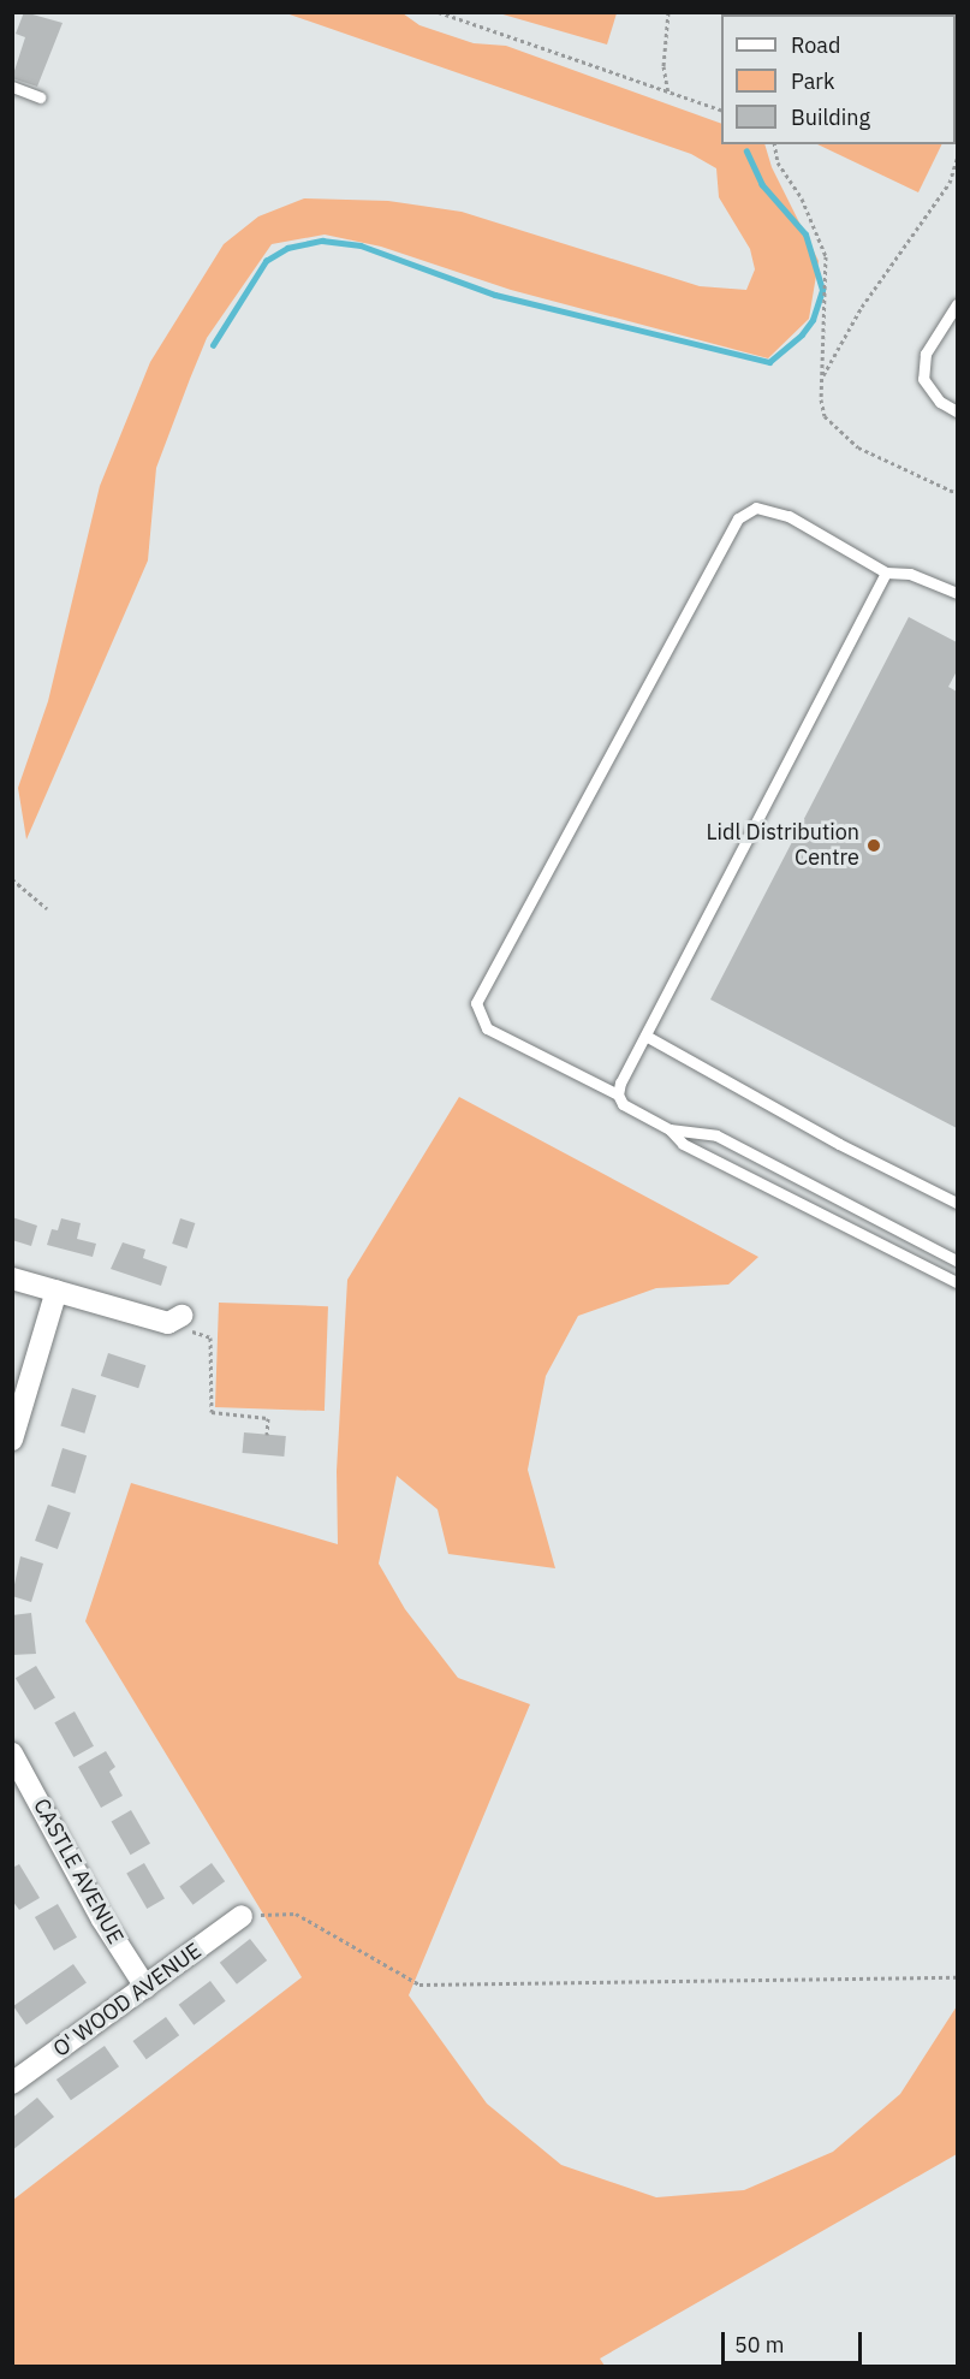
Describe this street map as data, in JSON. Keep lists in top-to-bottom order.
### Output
{
  "streets": {
    "street": ["CASTLE AVENUE", "O' WOOD AVENUE"]
  },
  "crossings": [
    ["CASTLE AVENUE", "O' WOOD AVENUE"]
  ],
  "places": ["Lidl Distribution Centre"],
  "legend": ["Road", "Park", "Building"],
  "scale_bar": "50 m"
}
